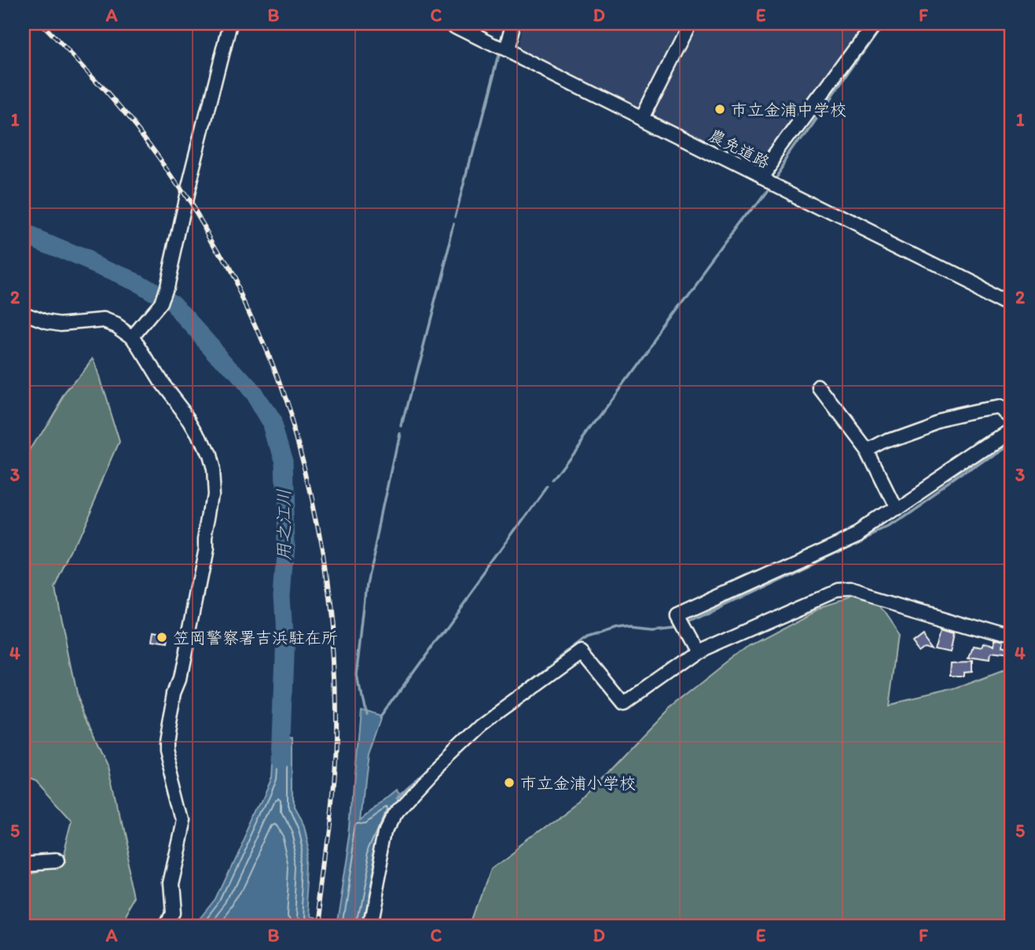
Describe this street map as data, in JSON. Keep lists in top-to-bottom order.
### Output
{
  "streets": {
    "street": ["農免道路"]
  },
  "water": ["用之江川"],
  "places": ["市立金浦中学校", "笠岡警察署吉浜駐在所", "市立金浦小学校"],
  "grid": {
    "columns": [
      "A",
      "B",
      "C",
      "D",
      "E",
      "F"
    ],
    "rows": [
      "1",
      "2",
      "3",
      "4",
      "5"
    ]
  }
}
